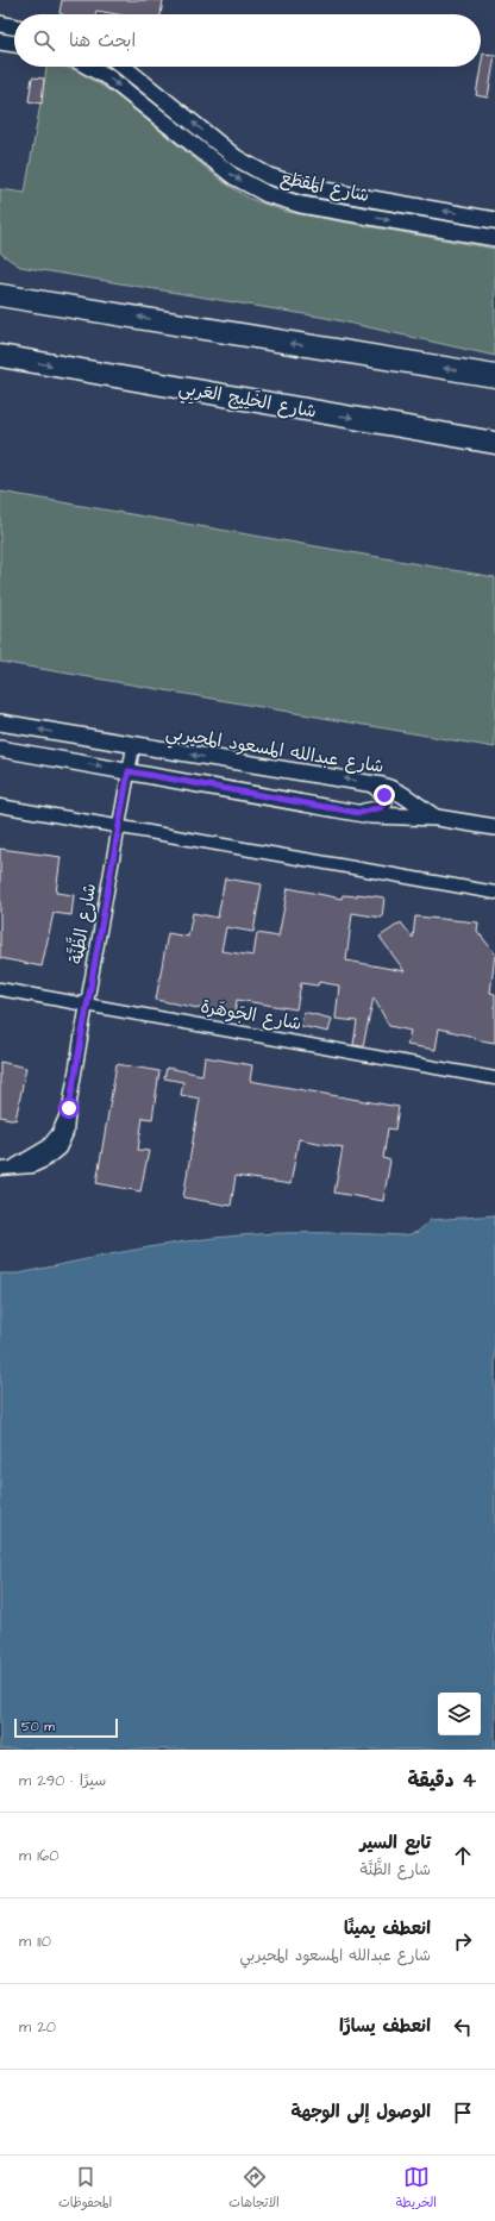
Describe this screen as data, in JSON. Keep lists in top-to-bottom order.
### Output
{
  "streets": {
    "highway": ["شارع الخَلِيج العَربِي"],
    "street": [
      "شارع المَقطَع",
      "شارع عبدالله المسعود المحيربي",
      "شارع الظَّنَّة",
      "شارع الجَوهَرة"
    ]
  },
  "crossings": [
    ["شارع عبدالله المسعود المحيربي", "شارع الظَّنَّة"],
    ["شارع الظَّنَّة", "شارع الجَوهَرة"]
  ],
  "scale_bar": "50 m",
  "page": {
    "search": "ابحث هنا",
    "scale": "50 m",
    "heading": ["4 دقيقة", "سيرًا · 290 m"],
    "list": [
      ["تابع السير", "شارع الظَّنَّة", "160 m"],
      ["انعطف يمينًا", "شارع عبدالله المسعود المحيربي", "110 m"],
      ["انعطف يسارًا", "20 m"],
      "الوصول إلى الوجهة"
    ],
    "nav": ["الخريطة", "الاتجاهات", "المحفوظات"]
  }
}
